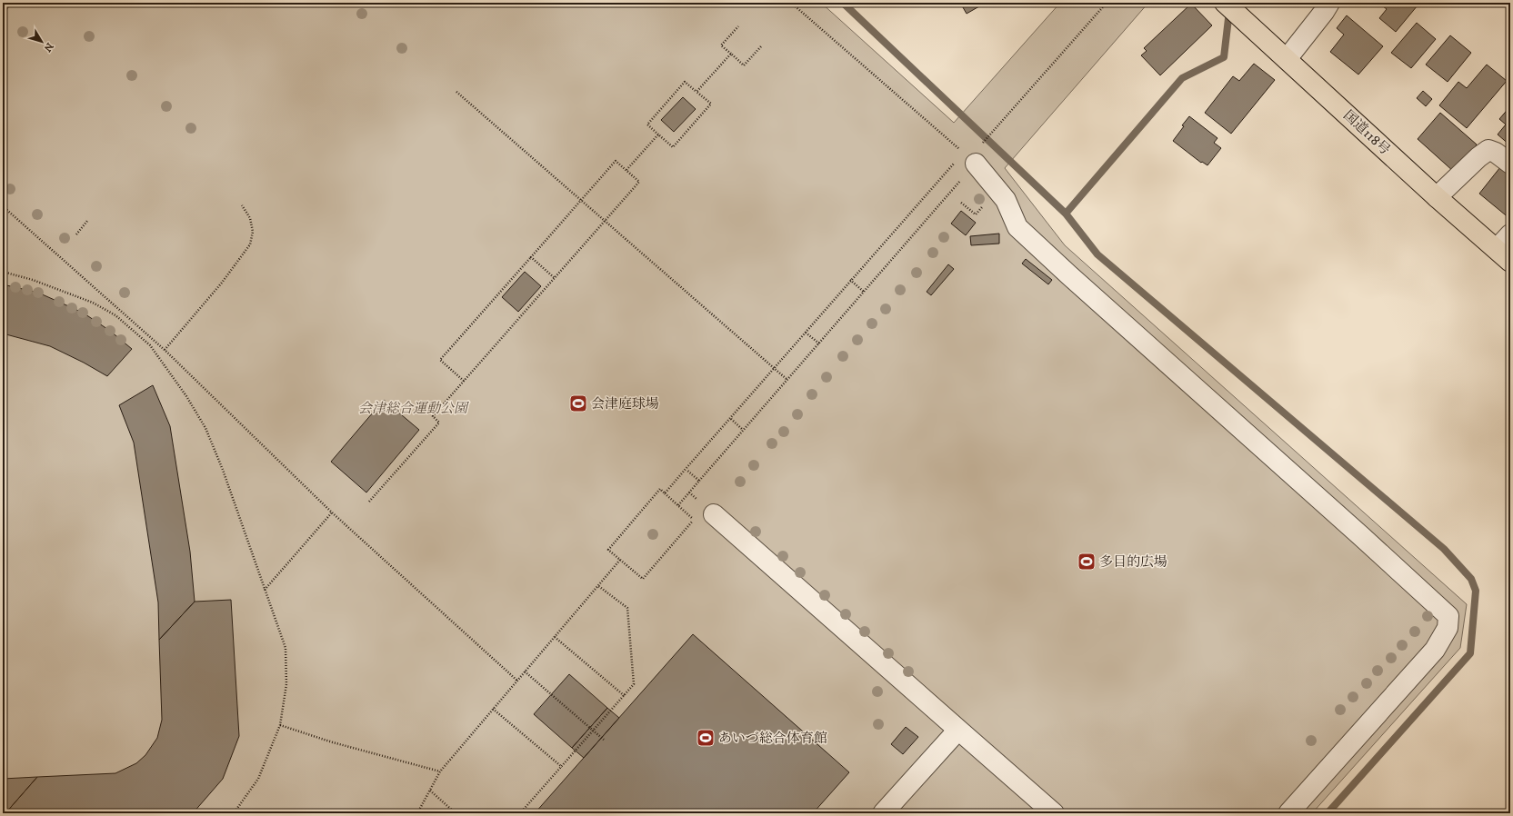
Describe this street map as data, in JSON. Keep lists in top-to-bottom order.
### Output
{
  "streets": {
    "highway": ["国道118号"]
  },
  "parks": ["会津総合運動公園"],
  "places": {
    "sports": ["会津庭球場", "多目的広場", "あいづ総合体育館"]
  },
  "north": "bottom right"
}
